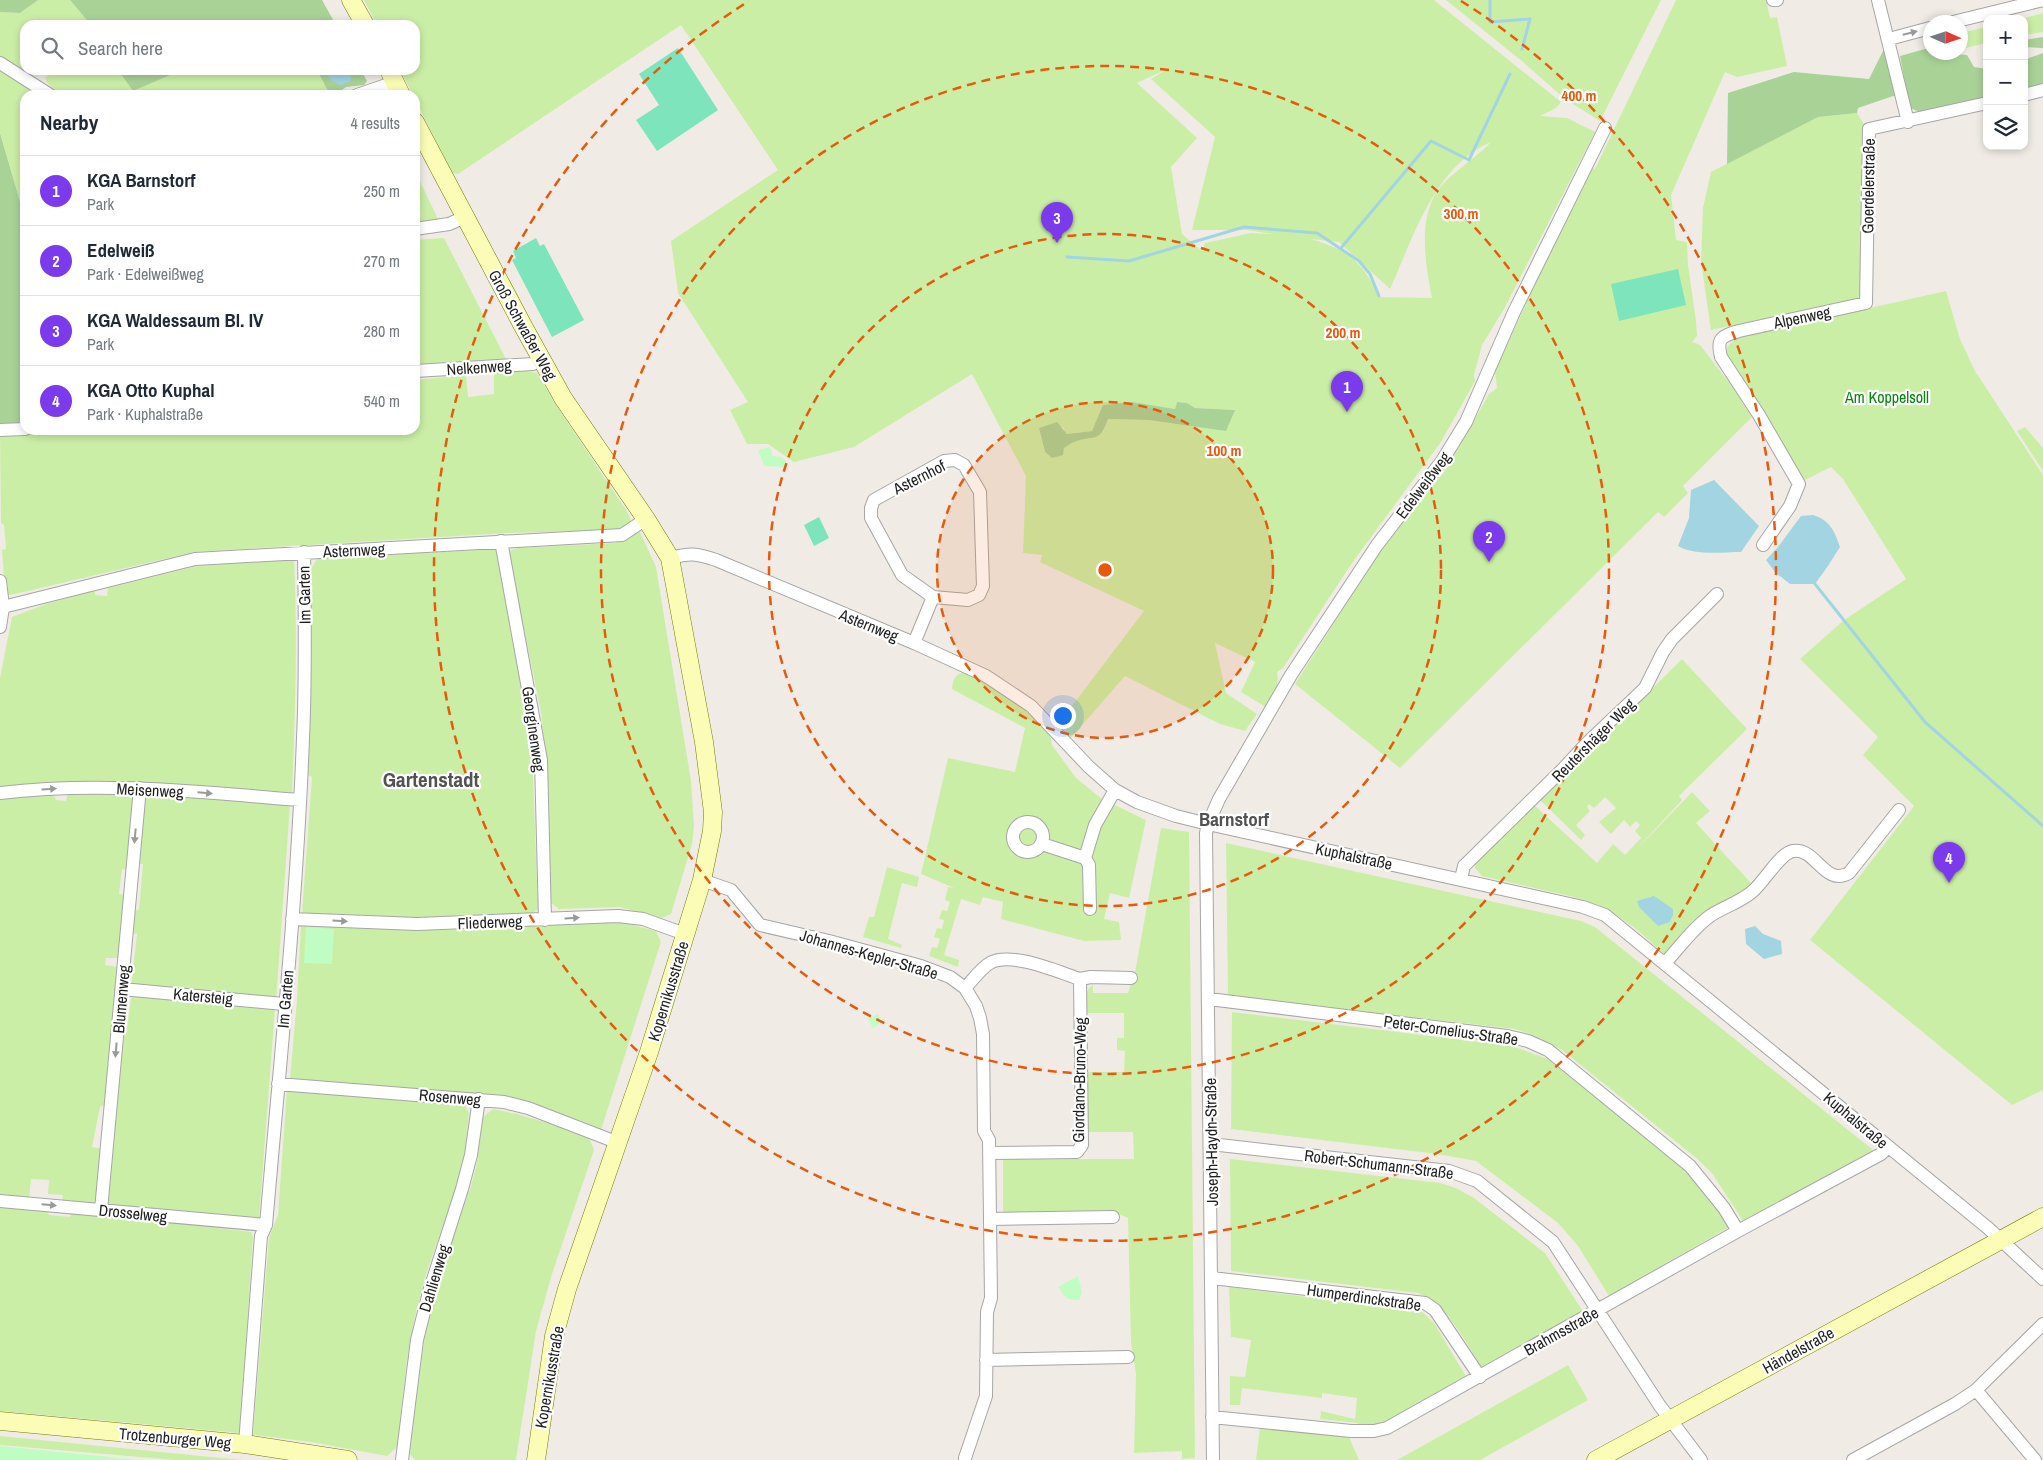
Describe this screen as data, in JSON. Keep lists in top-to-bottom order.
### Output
{
  "streets": {
    "street": [
      "Goerdelerstraße",
      "Alpenweg",
      "Groß Schwaßer Weg",
      "Nelkenweg",
      "Asternhof",
      "Edelweißweg",
      "Asternweg",
      "Im Garten",
      "Georginenweg",
      "Reutershäger Weg",
      "Meisenweg",
      "Kuphalstraße",
      "Fliederweg",
      "Johannes-Kepler-Straße",
      "Kopernikusstraße",
      "Katersteig",
      "Blumenweg",
      "Peter-Cornelius-Straße",
      "Giordano-Bruno-Weg",
      "Rosenweg",
      "Joseph-Haydn-Straße",
      "Robert-Schumann-Straße",
      "Drosselweg",
      "Dahlienweg",
      "Humperdinckstraße",
      "Brahmsstraße",
      "Händelstraße",
      "Trotzenburger Weg"
    ]
  },
  "crossings": [
    ["Goerdelerstraße", "Alpenweg"],
    ["Groß Schwaßer Weg", "Nelkenweg"],
    ["Groß Schwaßer Weg", "Asternweg"],
    ["Groß Schwaßer Weg", "Kopernikusstraße"],
    ["Edelweißweg", "Kuphalstraße"],
    ["Edelweißweg", "Joseph-Haydn-Straße"],
    ["Asternweg", "Im Garten"],
    ["Asternweg", "Georginenweg"],
    ["Asternweg", "Kuphalstraße"],
    ["Asternweg", "Kopernikusstraße"],
    ["Im Garten", "Meisenweg"],
    ["Im Garten", "Fliederweg"],
    ["Im Garten", "Katersteig"],
    ["Im Garten", "Rosenweg"],
    ["Im Garten", "Drosselweg"],
    ["Im Garten", "Trotzenburger Weg"],
    ["Georginenweg", "Fliederweg"],
    ["Reutershäger Weg", "Kuphalstraße"],
    ["Meisenweg", "Blumenweg"],
    ["Kuphalstraße", "Joseph-Haydn-Straße"],
    ["Kuphalstraße", "Brahmsstraße"],
    ["Kuphalstraße", "Händelstraße"],
    ["Fliederweg", "Kopernikusstraße"],
    ["Johannes-Kepler-Straße", "Kopernikusstraße"],
    ["Johannes-Kepler-Straße", "Giordano-Bruno-Weg"],
    ["Kopernikusstraße", "Rosenweg"],
    ["Katersteig", "Blumenweg"],
    ["Blumenweg", "Drosselweg"],
    ["Peter-Cornelius-Straße", "Joseph-Haydn-Straße"],
    ["Peter-Cornelius-Straße", "Brahmsstraße"],
    ["Rosenweg", "Dahlienweg"],
    ["Joseph-Haydn-Straße", "Robert-Schumann-Straße"],
    ["Joseph-Haydn-Straße", "Humperdinckstraße"],
    ["Joseph-Haydn-Straße", "Brahmsstraße"],
    ["Robert-Schumann-Straße", "Brahmsstraße"],
    ["Robert-Schumann-Straße", "Händelstraße"],
    ["Humperdinckstraße", "Brahmsstraße"]
  ],
  "one_way": [
    "Meisenweg",
    "Fliederweg",
    "Blumenweg",
    "Drosselweg"
  ],
  "districts": ["Gartenstadt", "Barnstorf"],
  "parks": ["Am Koppelsoll"],
  "north": "right",
  "page": {
    "map_buttons": ["+", "−"],
    "search": "Search here",
    "heading": ["Nearby", "4 results"],
    "list": [
      {
        "mark": "1",
        "name": "KGA Barnstorf",
        "note": "Park",
        "value": "250 m"
      },
      {
        "mark": "2",
        "name": "Edelweiß",
        "note": "Park · Edelweißweg",
        "value": "270 m"
      },
      {
        "mark": "3",
        "name": "KGA Waldessaum Bl. IV",
        "note": "Park",
        "value": "280 m"
      },
      {
        "mark": "4",
        "name": "KGA Otto Kuphal",
        "note": "Park · Kuphalstraße",
        "value": "540 m"
      }
    ],
    "pins": [
      "3",
      "1",
      "2",
      "4"
    ]
  },
  "rings": [
    "400 m",
    "300 m",
    "200 m",
    "100 m"
  ]
}
